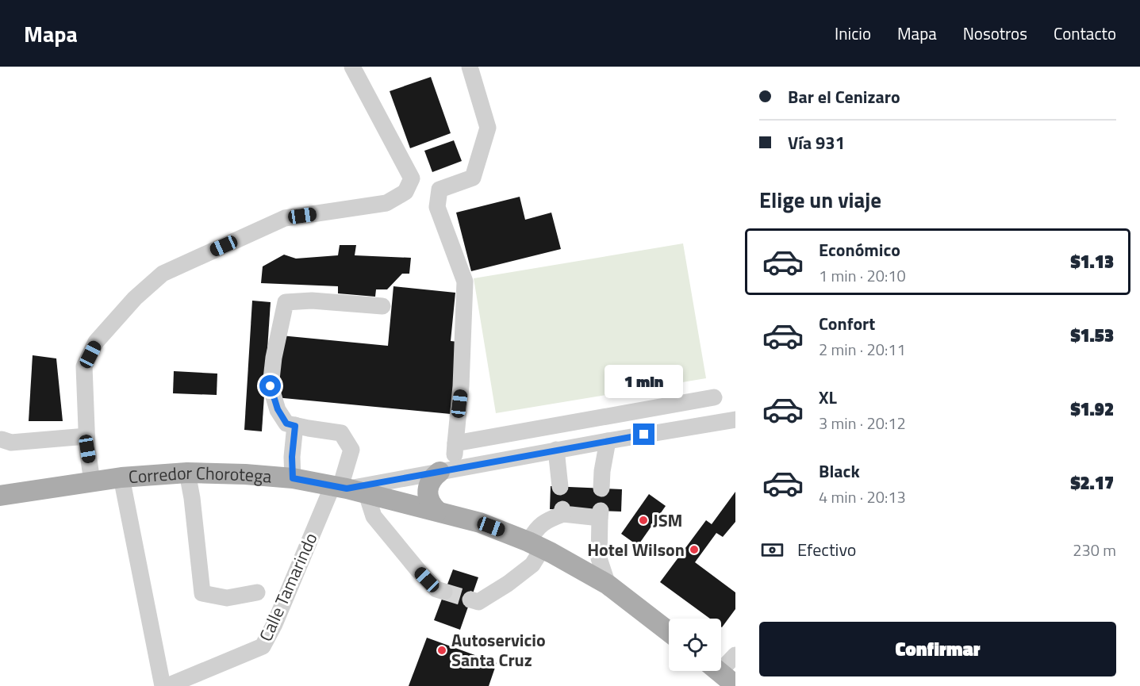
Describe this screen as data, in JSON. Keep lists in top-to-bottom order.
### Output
{
  "streets": {
    "main road": ["Corredor Chorotega"],
    "street": ["Calle Tamarindo"]
  },
  "crossings": [
    ["Corredor Chorotega", "Calle Tamarindo"]
  ],
  "places": ["JSM", "Hotel Wilson", "Autoservicio Santa Cruz"],
  "page": {
    "header": "Mapa",
    "nav": [
      "Inicio",
      "Mapa",
      "Nosotros",
      "Contacto"
    ],
    "banner": ["Bar el Cenizaro", "Vía 931"],
    "heading": "Elige un viaje",
    "list": [
      {
        "name": "Económico",
        "note": "1 min · 20:10",
        "value": "$1.13"
      },
      {
        "name": "Confort",
        "note": "2 min · 20:11",
        "value": "$1.53"
      },
      {
        "name": "XL",
        "note": "3 min · 20:12",
        "value": "$1.92"
      },
      {
        "name": "Black",
        "note": "4 min · 20:13",
        "value": "$2.17"
      }
    ],
    "bubble": "1 min",
    "pay": ["Efectivo", "230 m"],
    "buttons": "Confirmar"
  }
}
